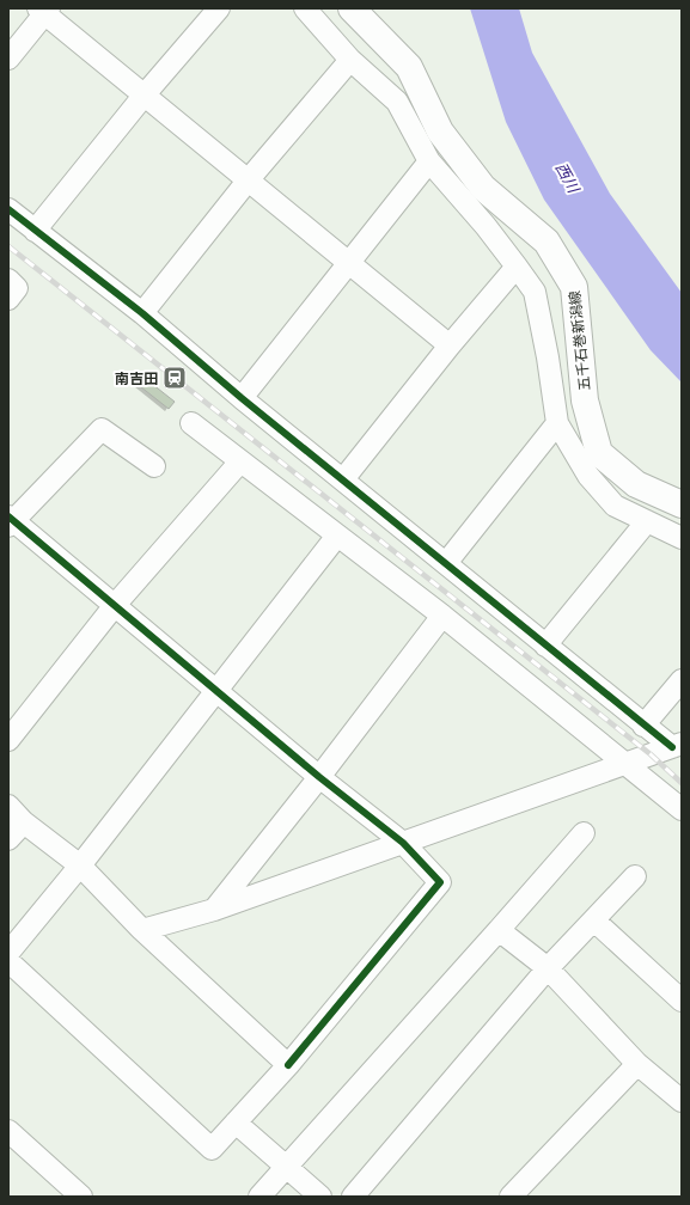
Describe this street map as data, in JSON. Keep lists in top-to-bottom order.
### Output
{
  "streets": {
    "main road": ["五千石巻新潟線"]
  },
  "water": ["西川"],
  "places": {
    "station": ["南吉田"]
  }
}
